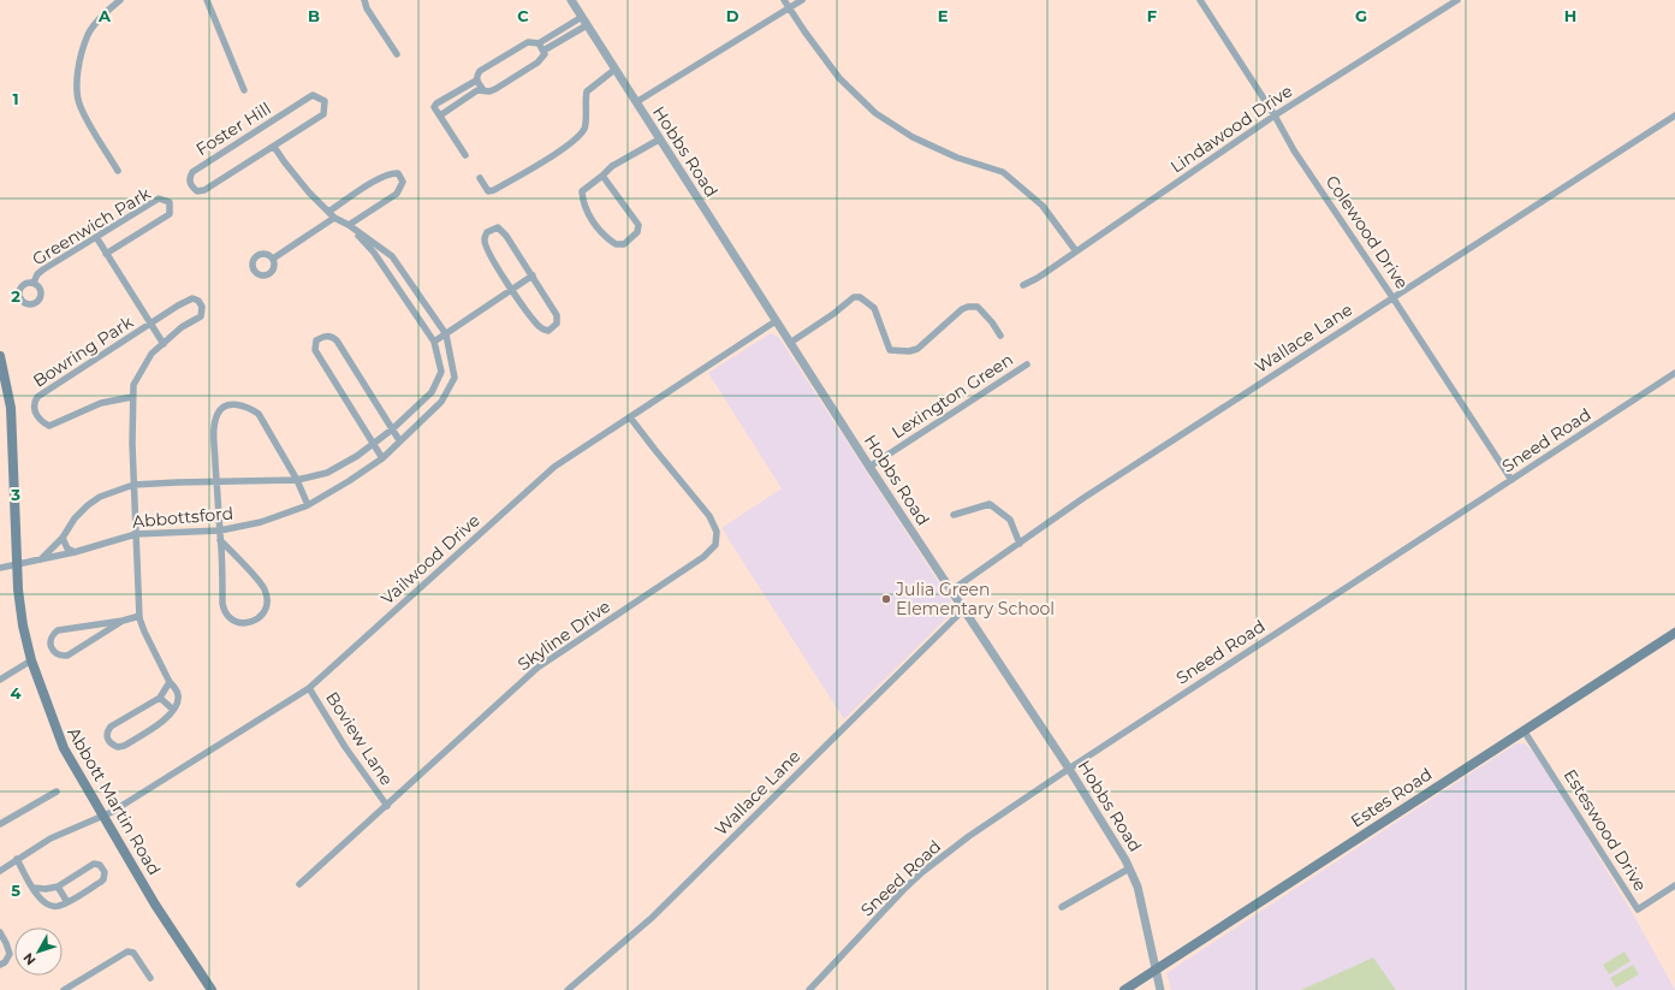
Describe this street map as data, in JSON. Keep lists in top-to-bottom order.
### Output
{
  "streets": {
    "main road": ["Estes Road", "Abbott Martin Road"],
    "street": [
      "Foster Hill",
      "Lindawood Drive",
      "Hobbs Road",
      "Greenwich Park",
      "Colewood Drive",
      "Wallace Lane",
      "Bowring Park",
      "Lexington Green",
      "Sneed Road",
      "Abbottsford",
      "Vailwood Drive",
      "Skyline Drive",
      "Boview Lane",
      "Esteswood Drive"
    ]
  },
  "crossings": [
    ["Foster Hill", "Abbottsford"],
    ["Lindawood Drive", "Colewood Drive"],
    ["Hobbs Road", "Wallace Lane"],
    ["Hobbs Road", "Lexington Green"],
    ["Hobbs Road", "Sneed Road"],
    ["Hobbs Road", "Vailwood Drive"],
    ["Hobbs Road", "Estes Road"],
    ["Greenwich Park", "Bowring Park"],
    ["Colewood Drive", "Wallace Lane"],
    ["Colewood Drive", "Sneed Road"],
    ["Bowring Park", "Abbottsford"],
    ["Abbottsford", "Abbott Martin Road"],
    ["Vailwood Drive", "Skyline Drive"],
    ["Vailwood Drive", "Boview Lane"],
    ["Vailwood Drive", "Abbott Martin Road"],
    ["Skyline Drive", "Boview Lane"],
    ["Estes Road", "Esteswood Drive"]
  ],
  "places": ["Julia Green Elementary School"],
  "north": "bottom left",
  "grid": {
    "columns": [
      "A",
      "B",
      "C",
      "D",
      "E",
      "F",
      "G",
      "H"
    ],
    "rows": [
      "1",
      "2",
      "3",
      "4",
      "5"
    ]
  }
}
